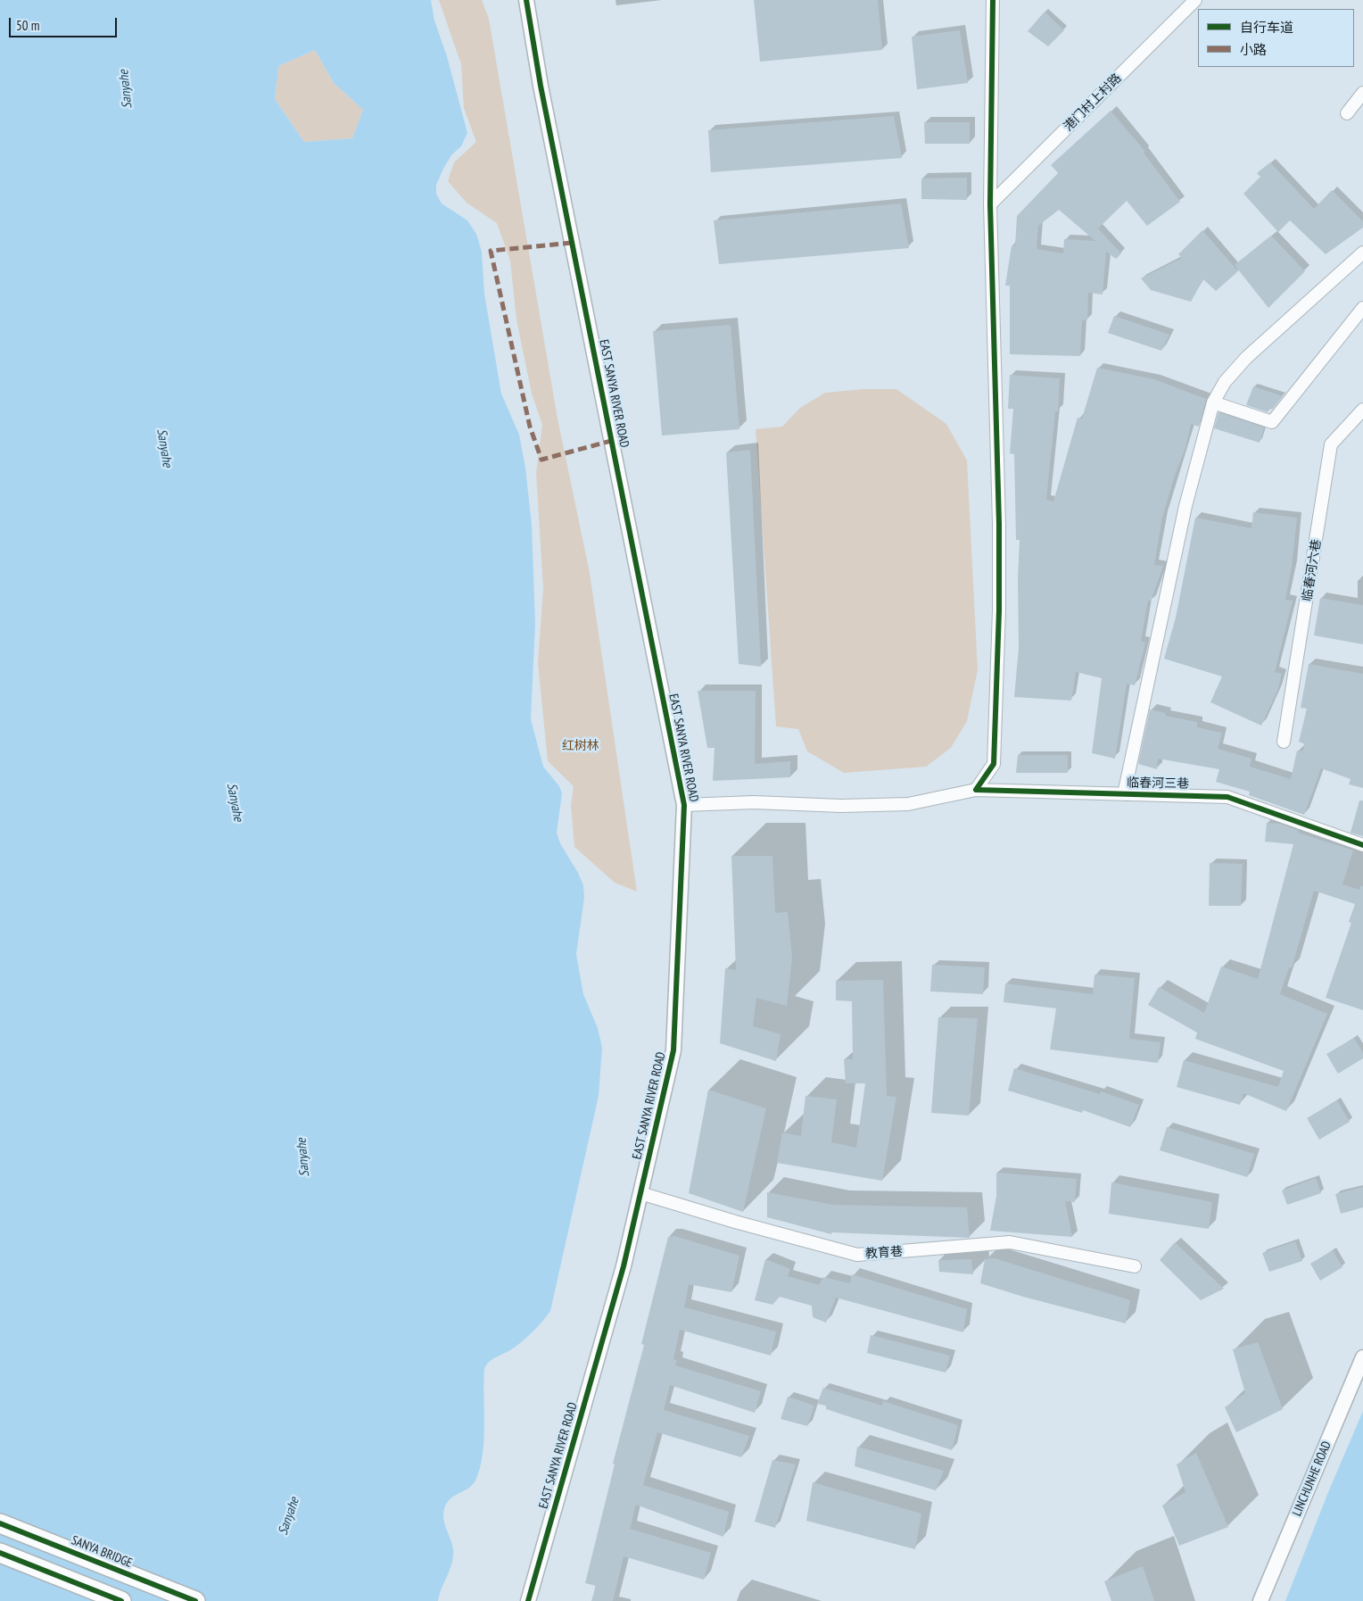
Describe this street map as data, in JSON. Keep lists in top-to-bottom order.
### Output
{
  "streets": {
    "main road": ["SANYA BRIDGE"],
    "street": [
      "港门村上村路",
      "EAST SANYA RIVER ROAD",
      "临春河六巷",
      "临春河三巷",
      "教育巷",
      "LINCHUNHE ROAD"
    ]
  },
  "crossings": [
    ["EAST SANYA RIVER ROAD", "临春河三巷"],
    ["EAST SANYA RIVER ROAD", "教育巷"]
  ],
  "water": ["Sanyahe"],
  "parks": ["红树林"],
  "legend": ["自行车道", "小路"],
  "scale_bar": "50 m"
}
